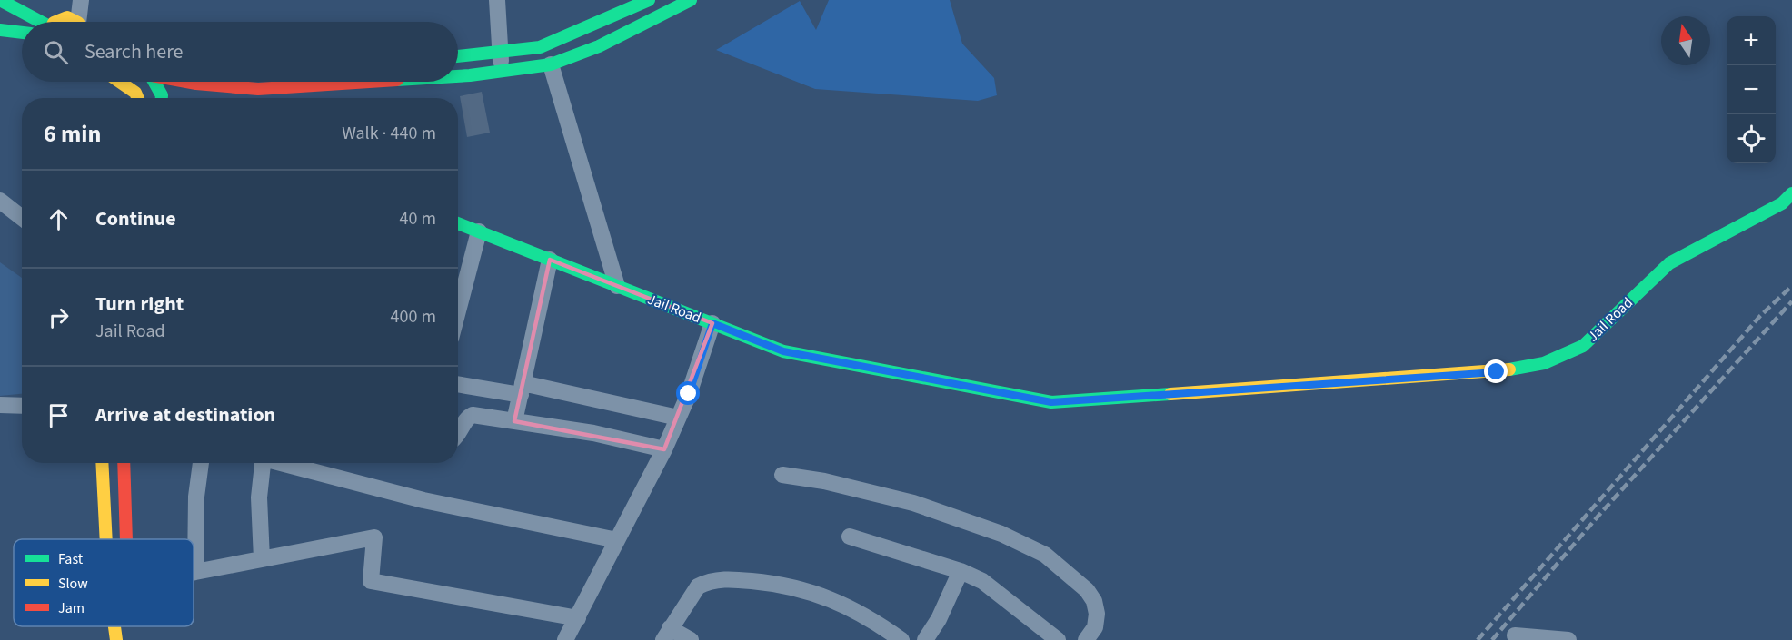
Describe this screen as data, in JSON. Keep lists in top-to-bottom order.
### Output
{
  "streets": {
    "main road": ["Jail Road"]
  },
  "legend": ["Fast", "Slow", "Jam"],
  "north": "top",
  "page": {
    "map_buttons": ["+", "−"],
    "search": "Search here",
    "heading": ["6 min", "Walk · 440 m"],
    "list": [
      ["Continue", "40 m"],
      ["Turn right", "Jail Road", "400 m"],
      "Arrive at destination"
    ]
  }
}
